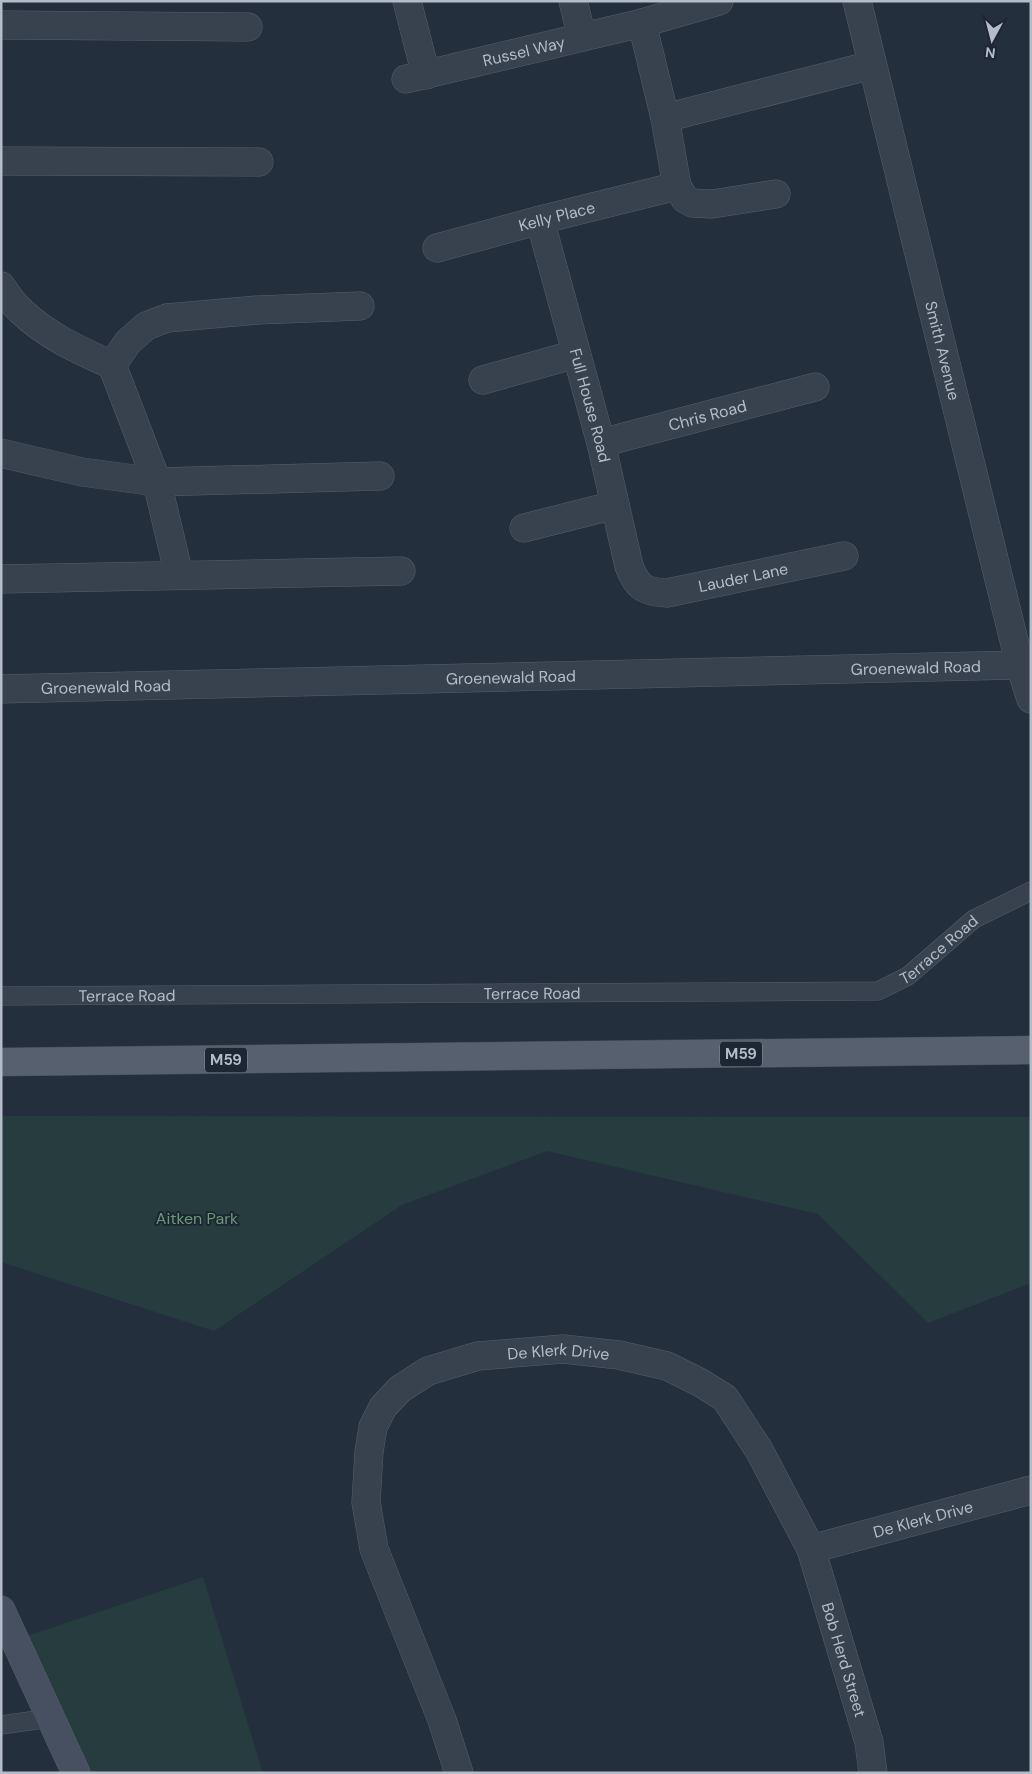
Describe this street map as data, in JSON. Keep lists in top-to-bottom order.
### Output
{
  "streets": {
    "main road": ["M59"],
    "street": [
      "Russel Way",
      "Kelly Place",
      "Smith Avenue",
      "Full House Road",
      "Chris Road",
      "Lauder Lane",
      "Groenewald Road",
      "De Klerk Drive",
      "Bob Herd Street"
    ],
    "lane": ["Terrace Road"]
  },
  "crossings": [
    ["Kelly Place", "Full House Road"],
    ["Smith Avenue", "Groenewald Road"],
    ["Full House Road", "Chris Road"],
    ["Full House Road", "Lauder Lane"],
    ["De Klerk Drive", "Bob Herd Street"]
  ],
  "parks": ["Aitken Park"],
  "north": "bottom"
}
